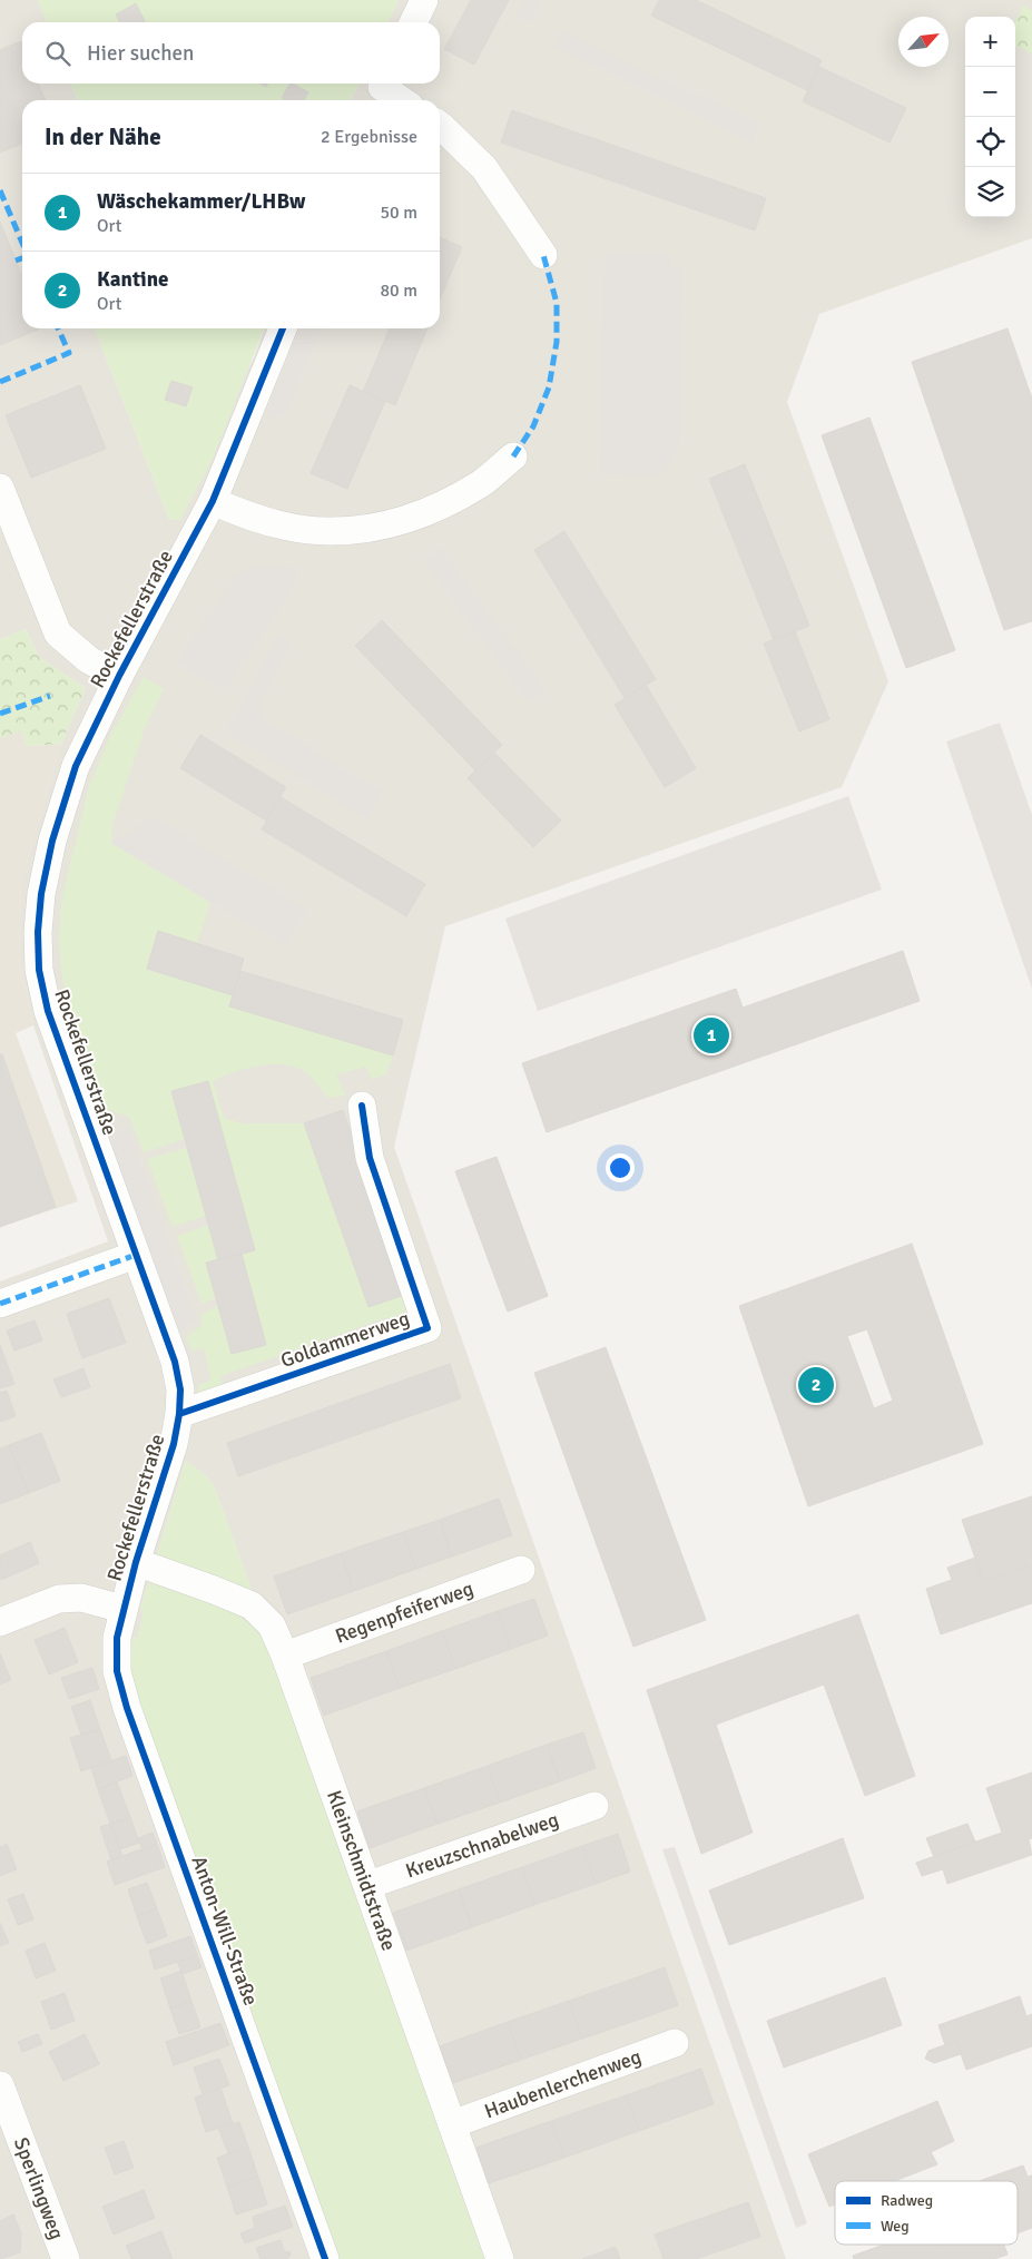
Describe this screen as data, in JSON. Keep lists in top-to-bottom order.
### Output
{
  "streets": {
    "street": [
      "Rockefellerstraße",
      "Goldammerweg",
      "Regenpfeiferweg",
      "Kreuzschnabelweg",
      "Kleinschmidtstraße",
      "Anton-Will-Straße",
      "Haubenlerchenweg",
      "Sperlingweg"
    ]
  },
  "crossings": [
    ["Rockefellerstraße", "Goldammerweg"],
    ["Rockefellerstraße", "Kleinschmidtstraße"],
    ["Rockefellerstraße", "Anton-Will-Straße"],
    ["Regenpfeiferweg", "Kleinschmidtstraße"],
    ["Kreuzschnabelweg", "Kleinschmidtstraße"],
    ["Kleinschmidtstraße", "Haubenlerchenweg"]
  ],
  "legend": ["Radweg", "Weg"],
  "north": "top right",
  "page": {
    "map_buttons": ["+", "−"],
    "search": "Hier suchen",
    "heading": ["In der Nähe", "2 Ergebnisse"],
    "list": [
      {
        "mark": "1",
        "name": "Wäschekammer/LHBw",
        "note": "Ort",
        "value": "50 m"
      },
      {
        "mark": "2",
        "name": "Kantine",
        "note": "Ort",
        "value": "80 m"
      }
    ],
    "pins": ["1", "2"]
  }
}
